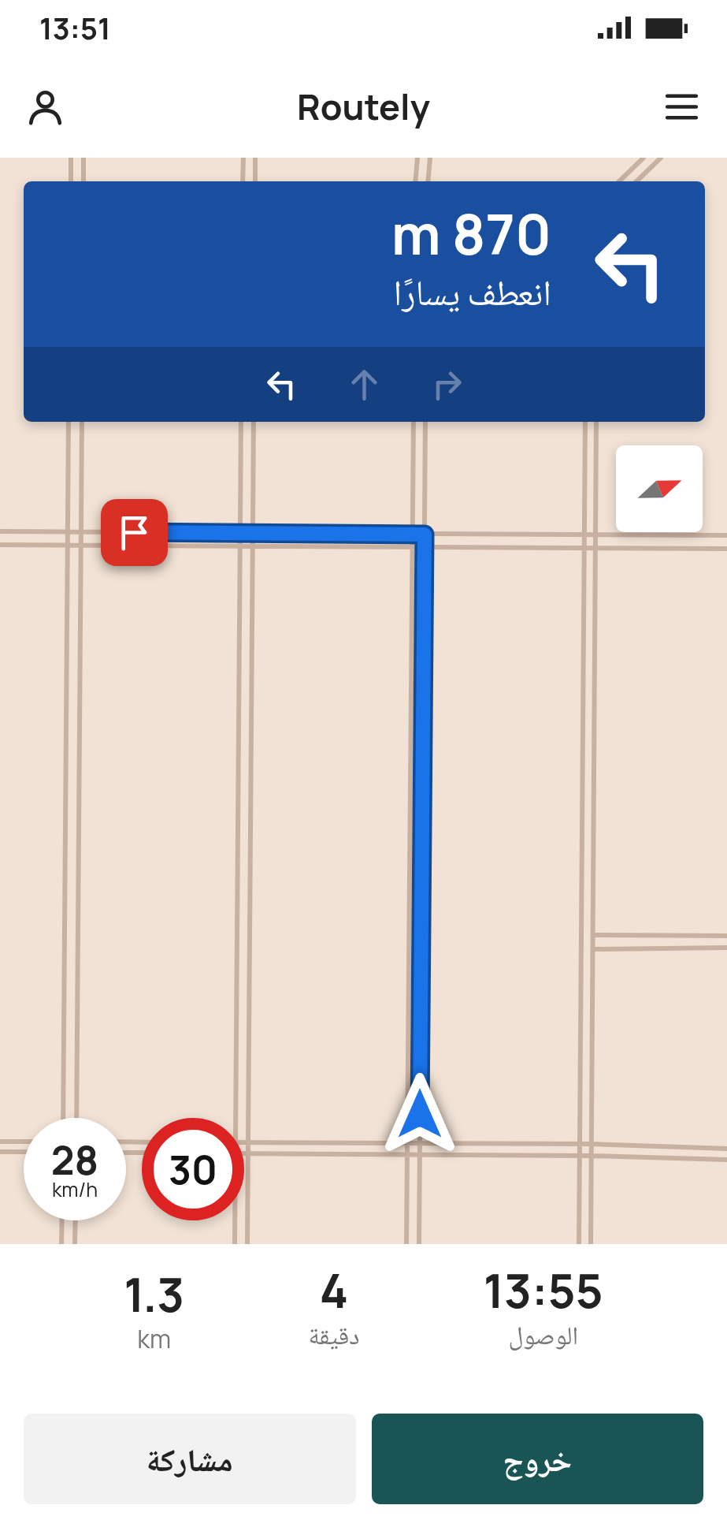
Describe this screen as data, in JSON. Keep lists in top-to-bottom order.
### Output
{
  "north": "right",
  "page": {
    "status": "13:51",
    "header": "Routely",
    "turn": ["870 m", "انعطف يسارًا"],
    "speed": "28 km/h",
    "limit": "30",
    "eta": [
      "13:55",
      "الوصول",
      "4",
      "دقيقة",
      "1.3",
      "km"
    ],
    "buttons": ["خروج", "مشاركة"]
  }
}
